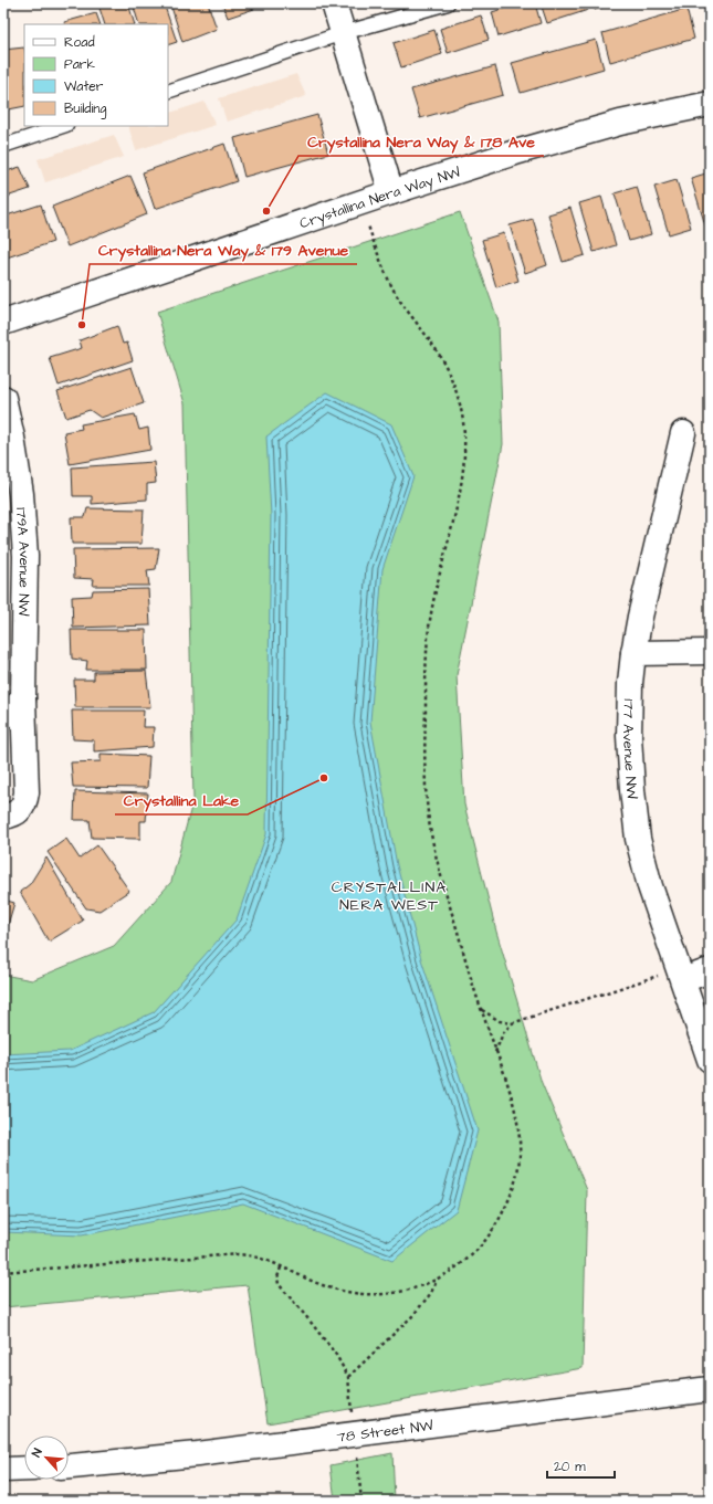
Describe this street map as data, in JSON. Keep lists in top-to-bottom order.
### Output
{
  "streets": {
    "street": [
      "Crystallina Nera Way NW",
      "179A Avenue NW",
      "177 Avenue NW",
      "78 Street NW"
    ]
  },
  "districts": ["CRYSTALLINA NERA WEST"],
  "places": ["Crystallina Nera Way & 178 Ave", "Crystallina Nera Way & 179 Avenue", "Crystallina Lake"],
  "legend": [
    "Road",
    "Park",
    "Water",
    "Building"
  ],
  "scale_bar": "20 m",
  "north": "top left"
}
